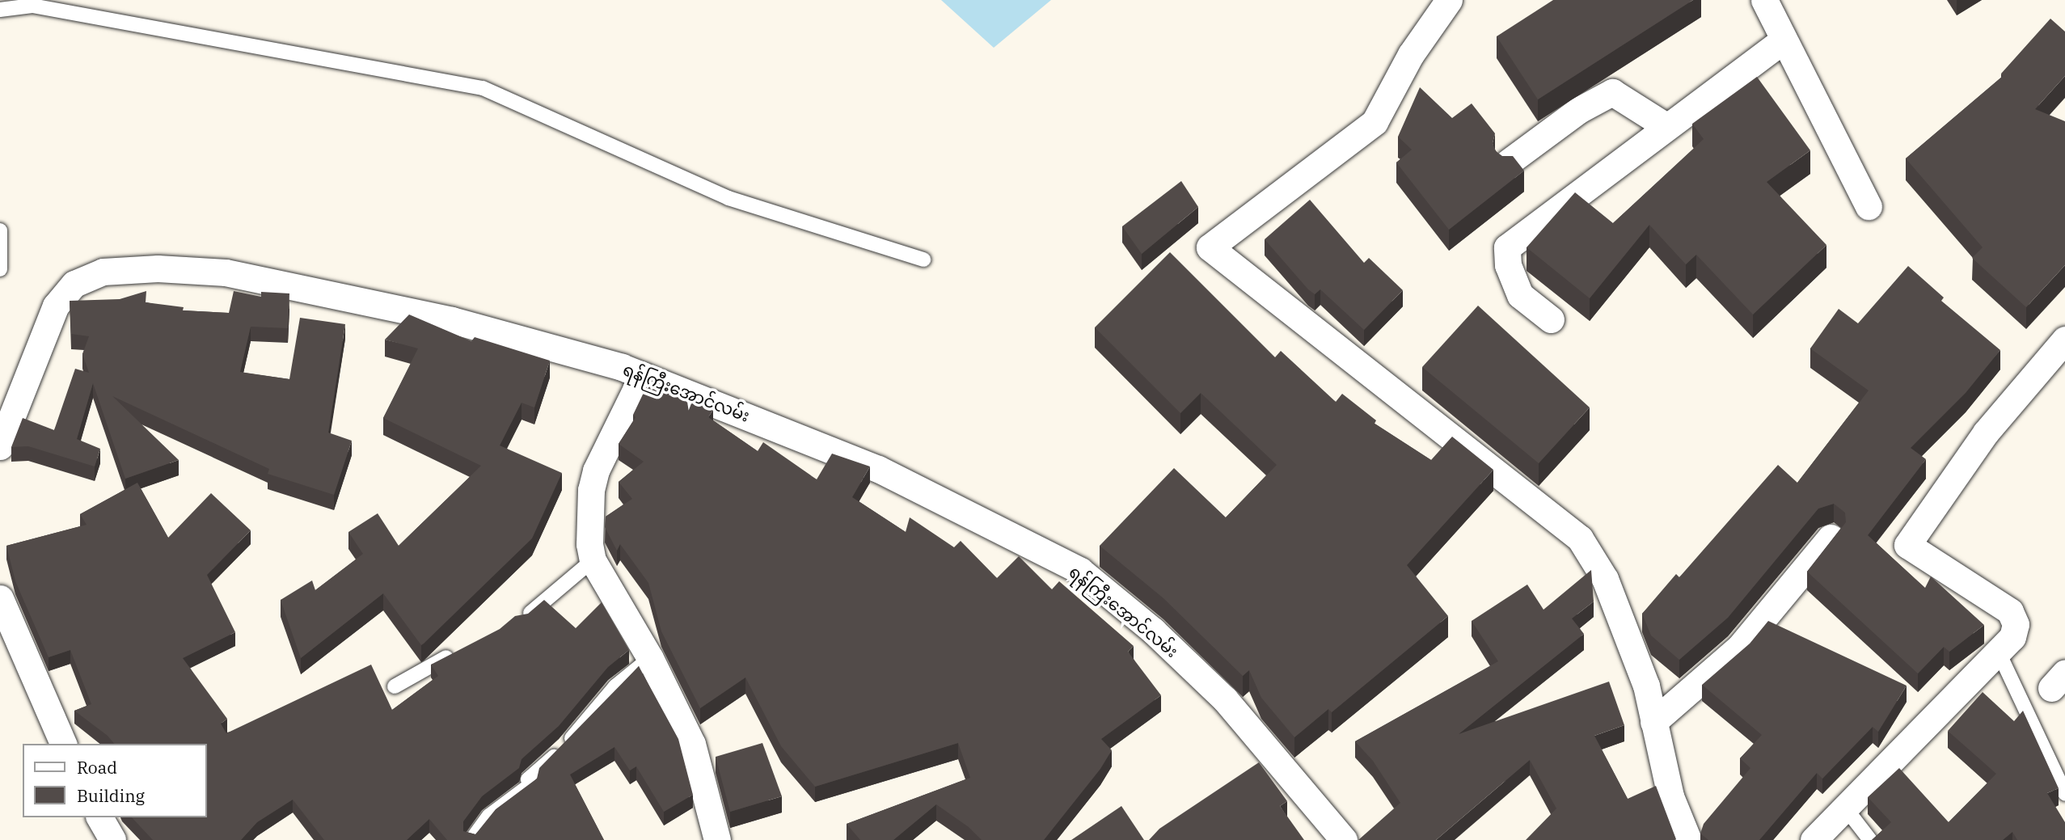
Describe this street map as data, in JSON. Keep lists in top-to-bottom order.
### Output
{
  "streets": {
    "street": ["ရန်ကြီးအောင်လမ်း"]
  },
  "legend": ["Road", "Building"]
}
